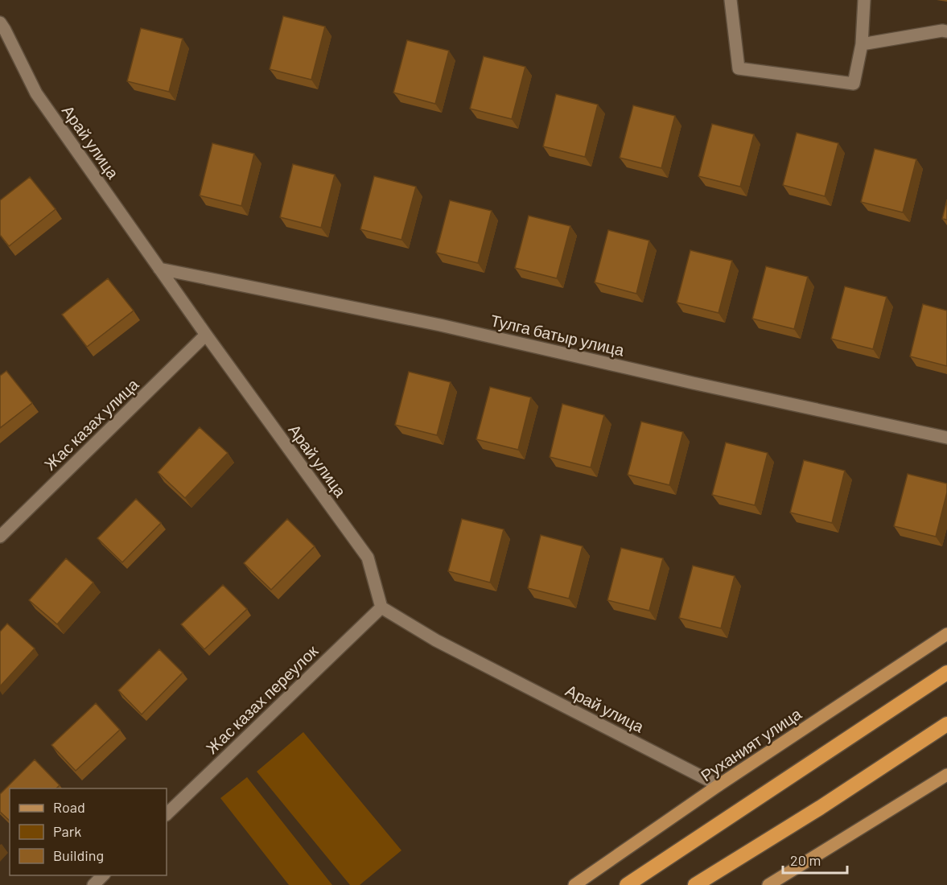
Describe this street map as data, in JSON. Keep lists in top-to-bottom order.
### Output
{
  "streets": {
    "main road": ["Руханият улица"],
    "street": [
      "Арай улица",
      "Тулга батыр улица",
      "Жас казах улица",
      "Жас казах переулок"
    ]
  },
  "crossings": [
    ["Арай улица", "Тулга батыр улица"],
    ["Арай улица", "Жас казах улица"],
    ["Арай улица", "Жас казах переулок"],
    ["Арай улица", "Руханият улица"]
  ],
  "legend": ["Road", "Park", "Building"],
  "scale_bar": "20 m"
}
